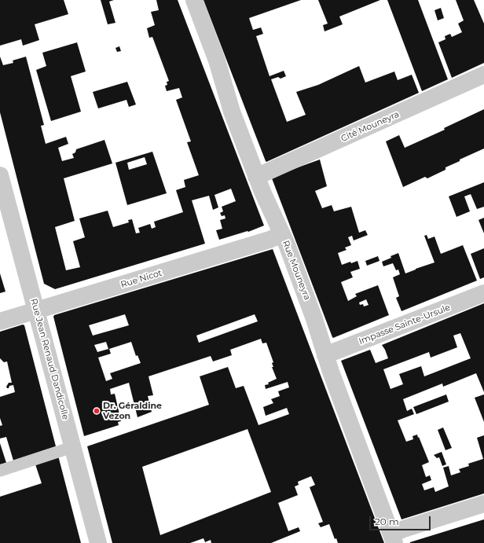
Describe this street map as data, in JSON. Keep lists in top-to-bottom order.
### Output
{
  "streets": {
    "street": [
      "Cité Mouneyra",
      "Rue Mouneyra",
      "Rue Nicot",
      "Impasse Sainte-Ursule",
      "Rue Jean Renaud Dandicolle"
    ]
  },
  "crossings": [
    ["Cité Mouneyra", "Rue Mouneyra"],
    ["Rue Mouneyra", "Rue Nicot"],
    ["Rue Mouneyra", "Impasse Sainte-Ursule"],
    ["Rue Nicot", "Rue Jean Renaud Dandicolle"]
  ],
  "places": ["Dr. Géraldine Vezon"],
  "scale_bar": "20 m"
}
